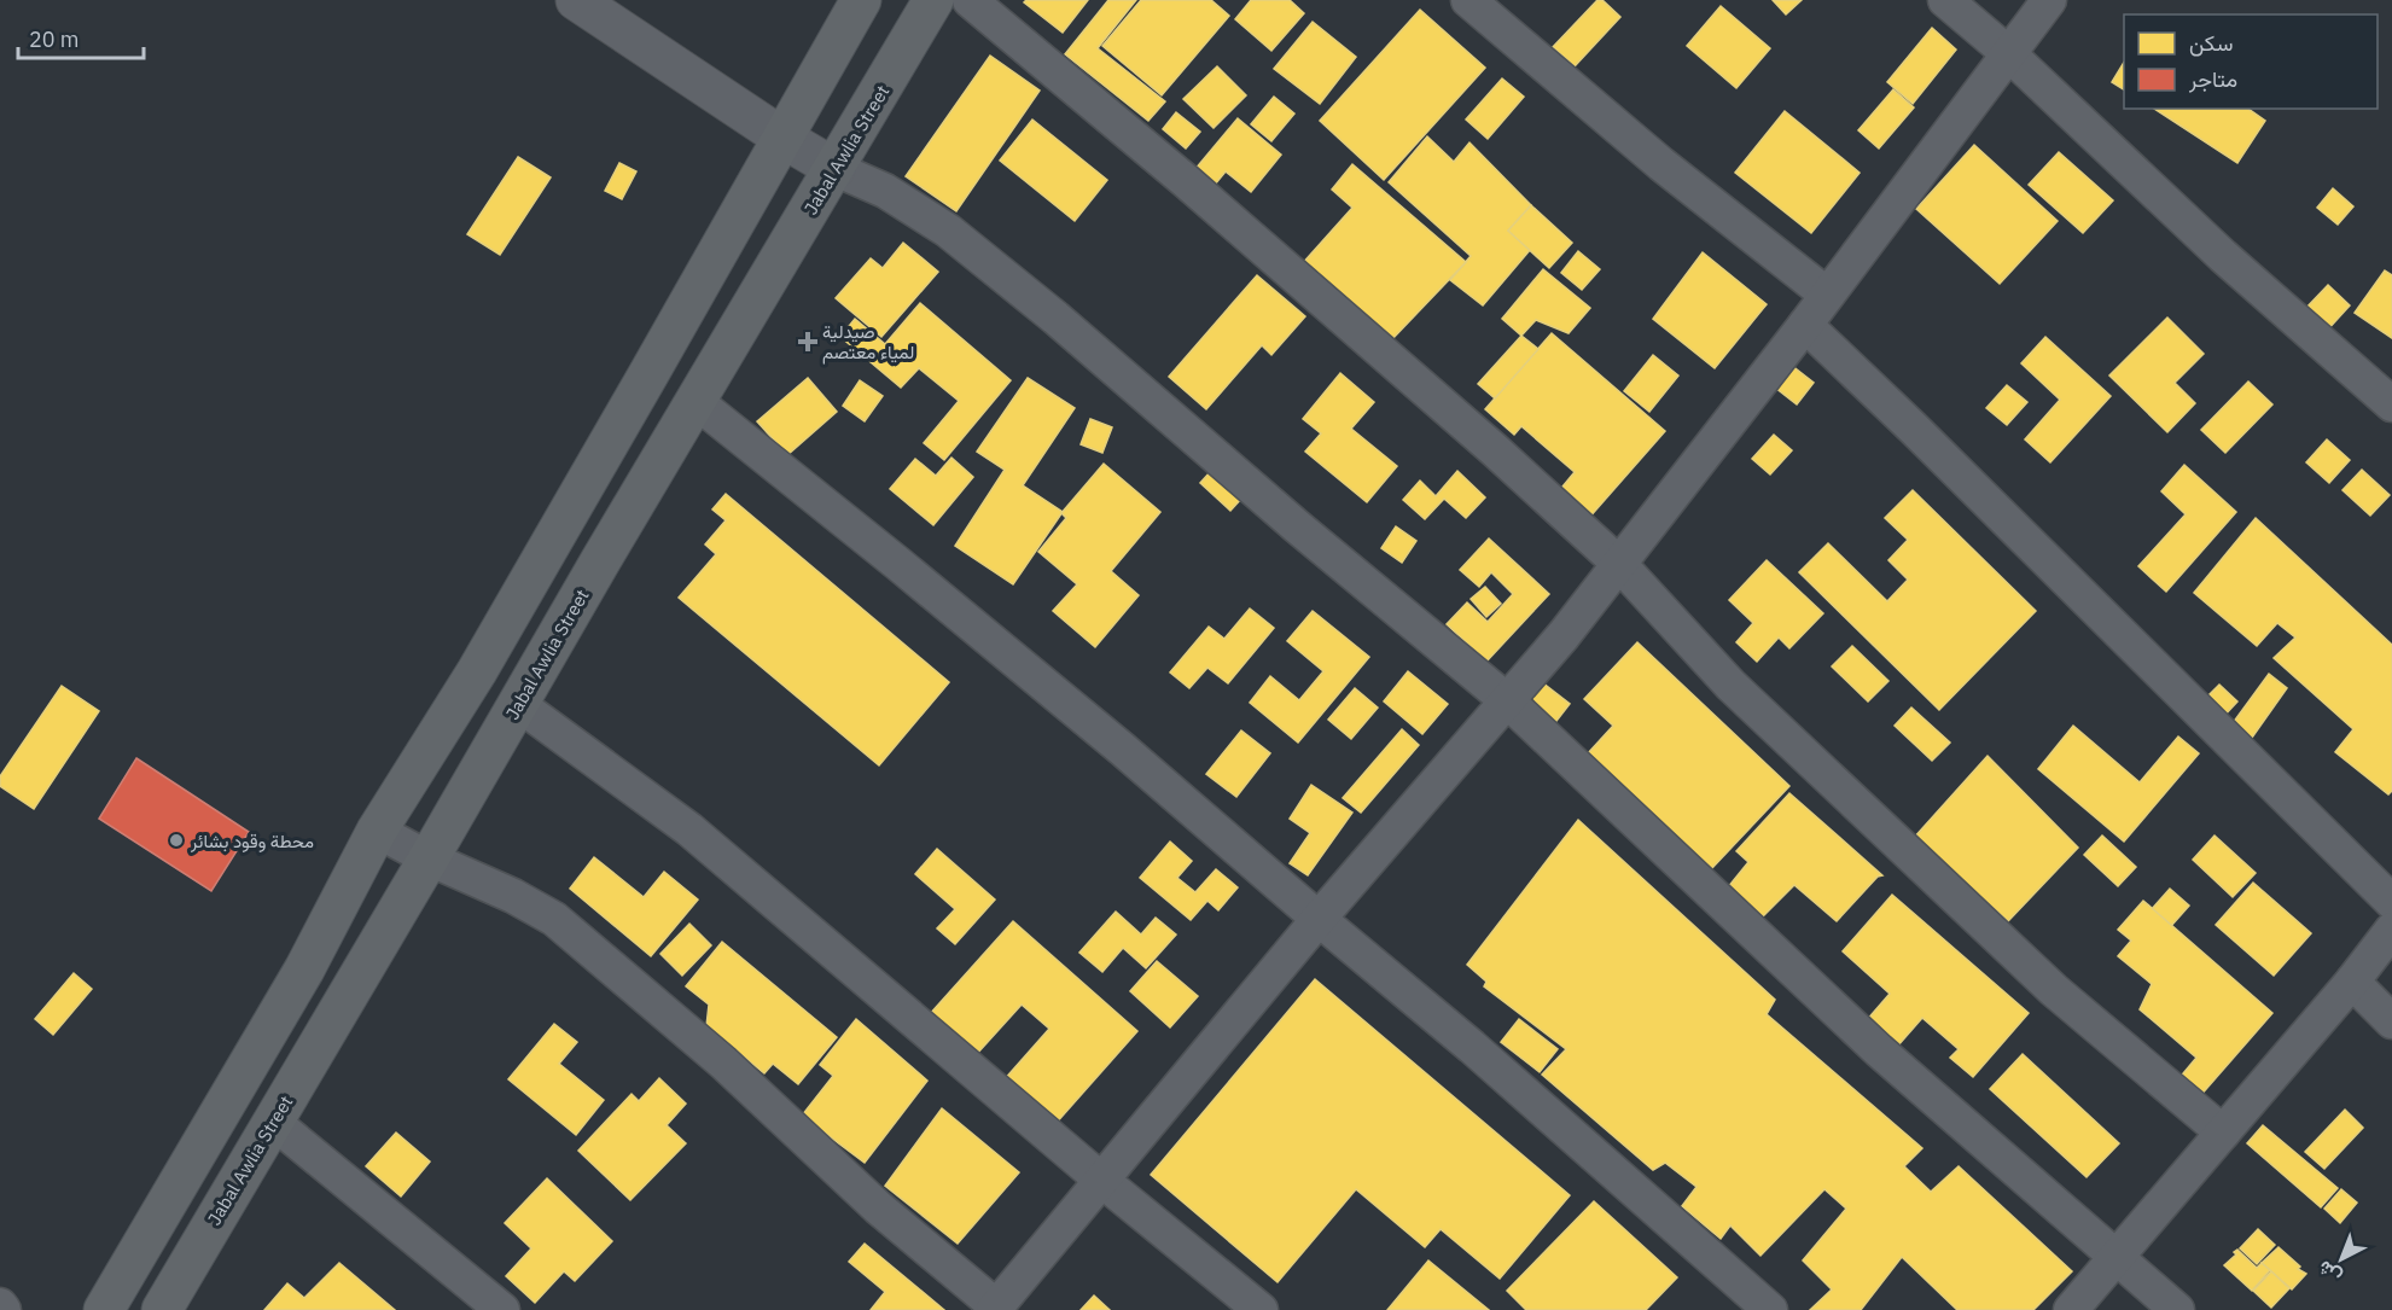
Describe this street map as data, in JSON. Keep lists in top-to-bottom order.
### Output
{
  "streets": {
    "main road": ["Jabal Awlia Street"]
  },
  "places": {
    "health": ["صيدلية لمياء معتصم"],
    "other": ["محطة وقود بشائر"]
  },
  "legend": ["سكن", "متاجر"],
  "scale_bar": "20 m",
  "north": "bottom left"
}
